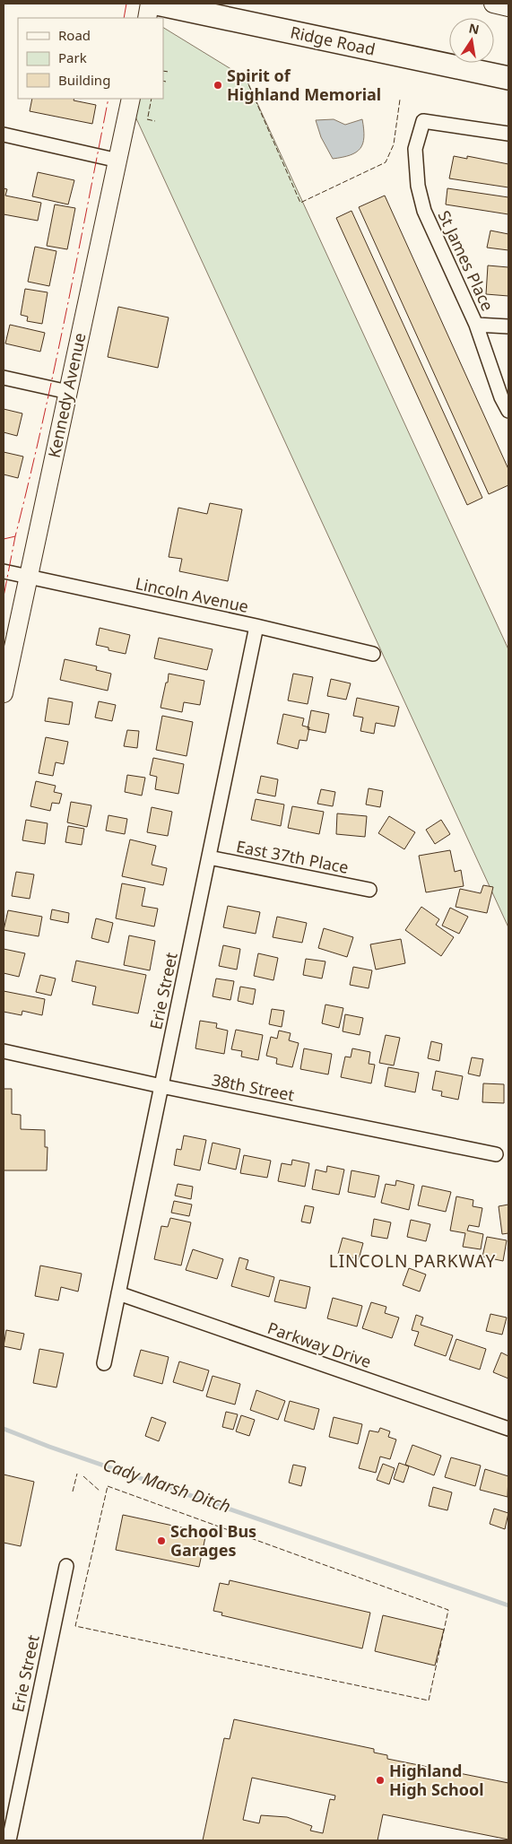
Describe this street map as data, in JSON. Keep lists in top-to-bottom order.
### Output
{
  "streets": {
    "main road": ["Ridge Road"],
    "street": [
      "St James Place",
      "Kennedy Avenue",
      "Lincoln Avenue",
      "East 37th Place",
      "Erie Street",
      "38th Street",
      "Parkway Drive"
    ]
  },
  "crossings": [
    ["Kennedy Avenue", "Lincoln Avenue"],
    ["Lincoln Avenue", "Erie Street"],
    ["East 37th Place", "Erie Street"],
    ["Erie Street", "38th Street"],
    ["Erie Street", "Parkway Drive"]
  ],
  "districts": ["LINCOLN PARKWAY"],
  "water": ["Cady Marsh Ditch"],
  "places": ["Spirit of Highland Memorial", "School Bus Garages", "Highland High School"],
  "legend": ["Road", "Park", "Building"],
  "north": "top"
}
